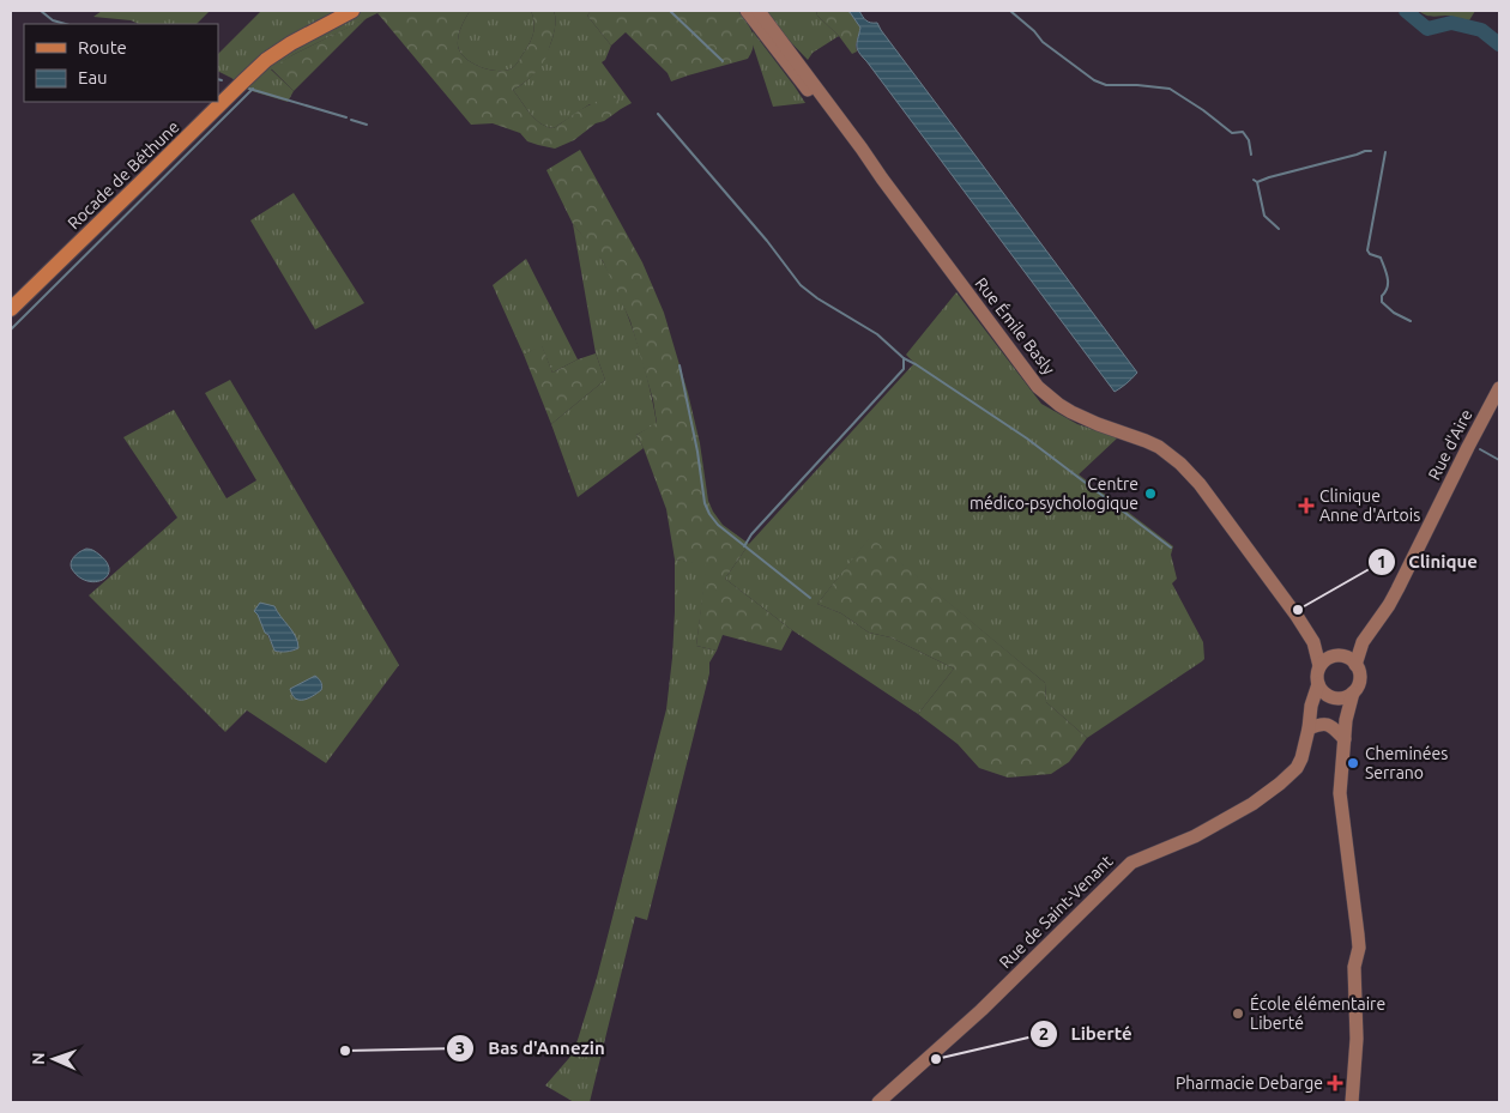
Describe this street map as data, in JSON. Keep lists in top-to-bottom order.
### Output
{
  "streets": {
    "main road": [
      "Rocade de Béthune",
      "Rue Émile Basly",
      "Rue d'Aire",
      "Rue de Saint-Venant"
    ]
  },
  "crossings": [
    ["Rue Émile Basly", "Rue d'Aire"],
    ["Rue Émile Basly", "Rue de Saint-Venant"],
    ["Rue d'Aire", "Rue de Saint-Venant"]
  ],
  "places": {
    "other": [
      "Centre médico-psychologique",
      "Clinique",
      "Cheminées Serrano",
      "École élémentaire Liberté",
      "Bas d'Annezin",
      "Liberté"
    ],
    "health": ["Clinique Anne d'Artois", "Pharmacie Debarge"]
  },
  "legend": ["Route", "Eau"],
  "north": "left"
}
